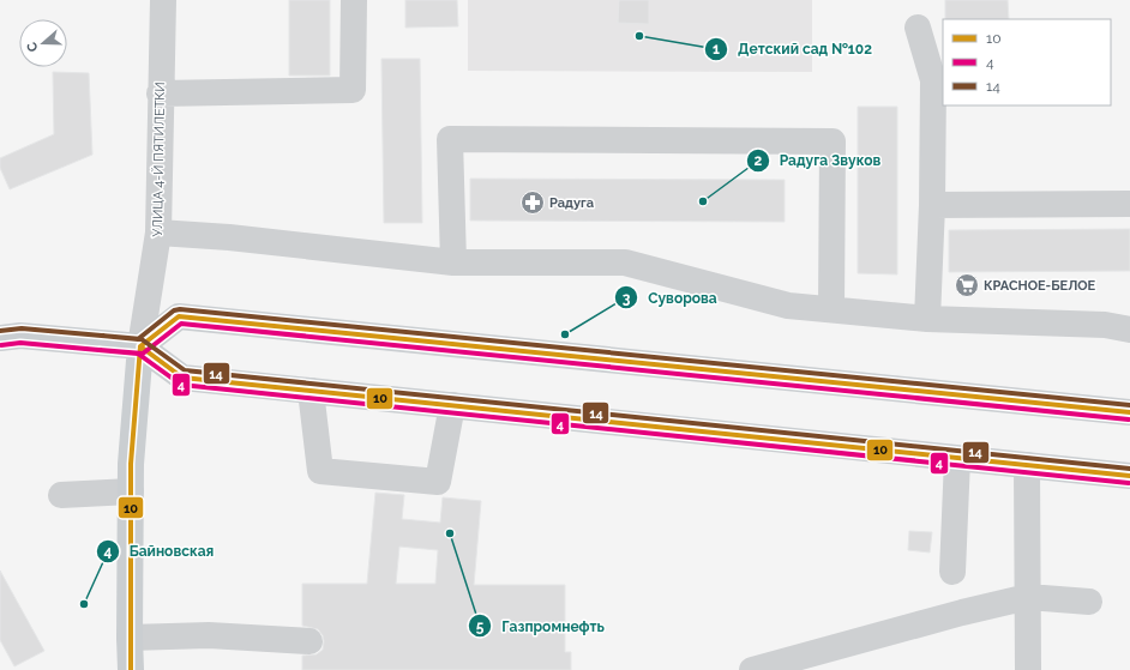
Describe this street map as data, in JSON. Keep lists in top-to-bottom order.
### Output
{
  "streets": {
    "street": ["УЛИЦА 4-Й ПЯТИЛЕТКИ"]
  },
  "places": {
    "other": [
      "Детский сад №102",
      "Радуга Звуков",
      "Суворова",
      "Газпромнефть",
      "Байновская"
    ],
    "pharmacy": ["Радуга"],
    "supermarket": ["КРАСНОЕ-БЕЛОЕ"]
  },
  "lines": ["transit line 14", "transit line 10", "transit line 4"],
  "legend": ["10", "4", "14"],
  "north": "left"
}
